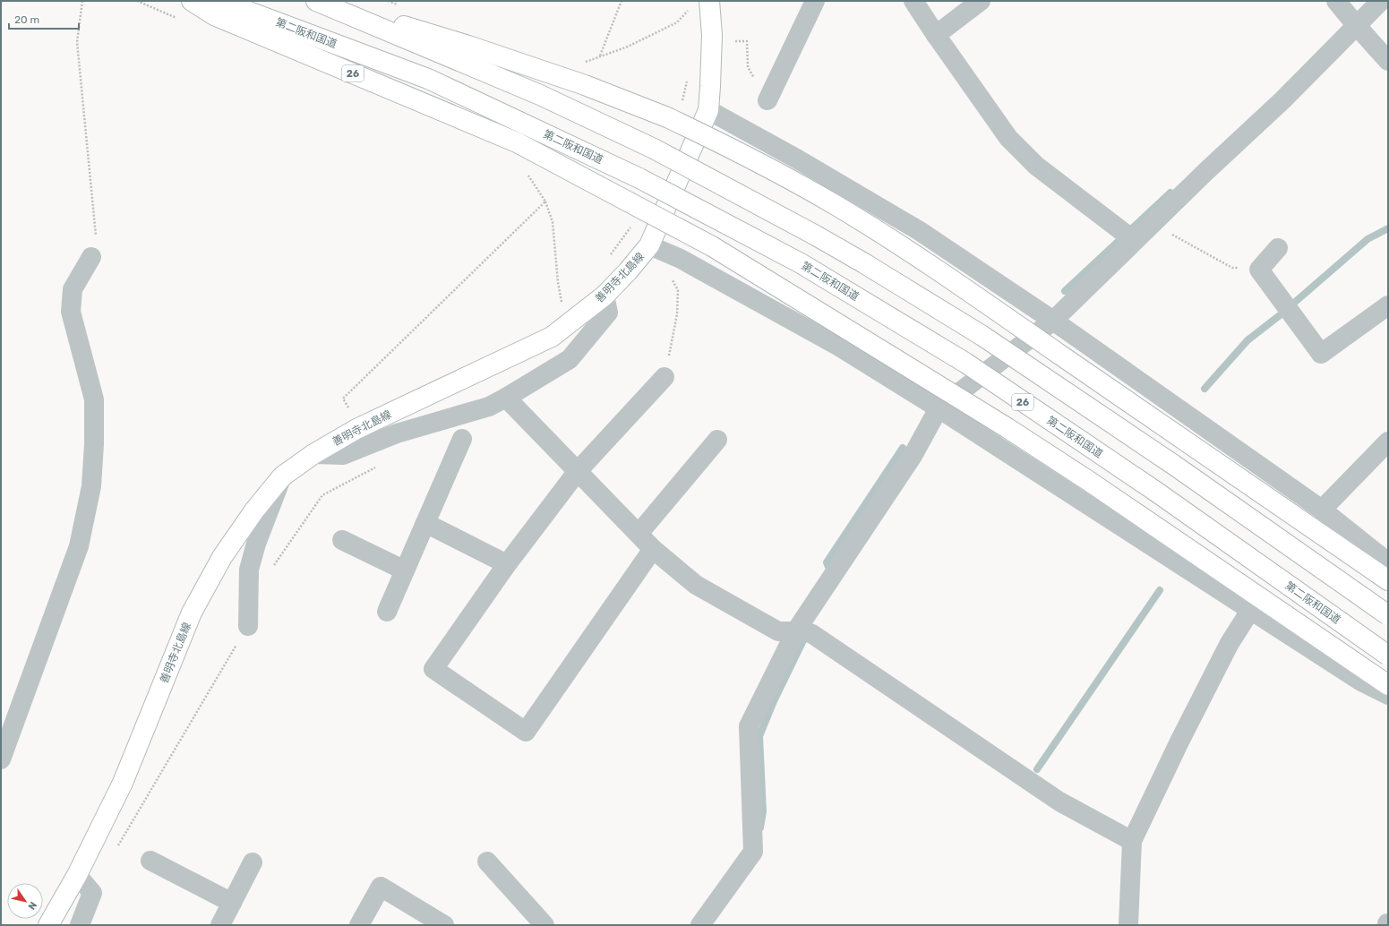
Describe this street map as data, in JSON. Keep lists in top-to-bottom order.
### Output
{
  "streets": {
    "main road": ["第二阪和国道", "26", "善明寺北島線"]
  },
  "scale_bar": "20 m",
  "north": "bottom right"
}
